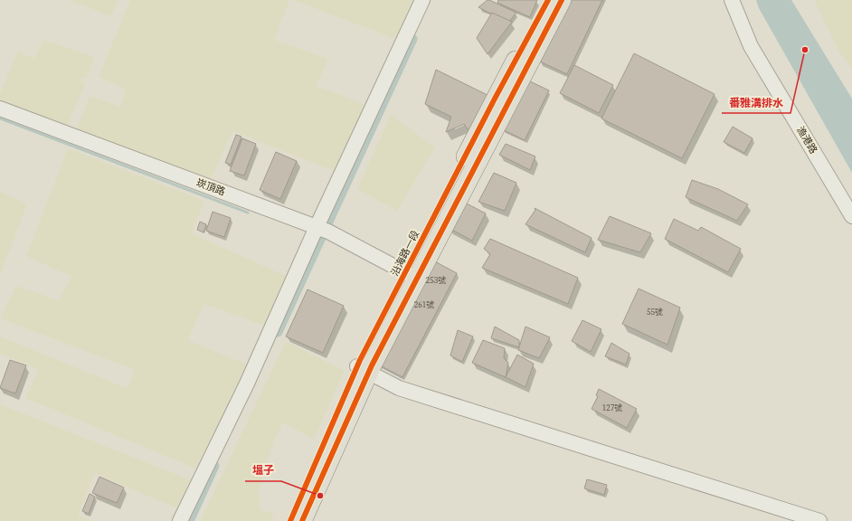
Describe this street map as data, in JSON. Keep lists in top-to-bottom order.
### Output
{
  "streets": {
    "street": ["漁港路", "崁頂路"],
    "cycle path": ["沿海路一段"]
  },
  "places": ["番雅溝排水", "塭子"],
  "house_numbers": [
    "253號",
    "261號",
    "55號",
    "127號"
  ]
}
